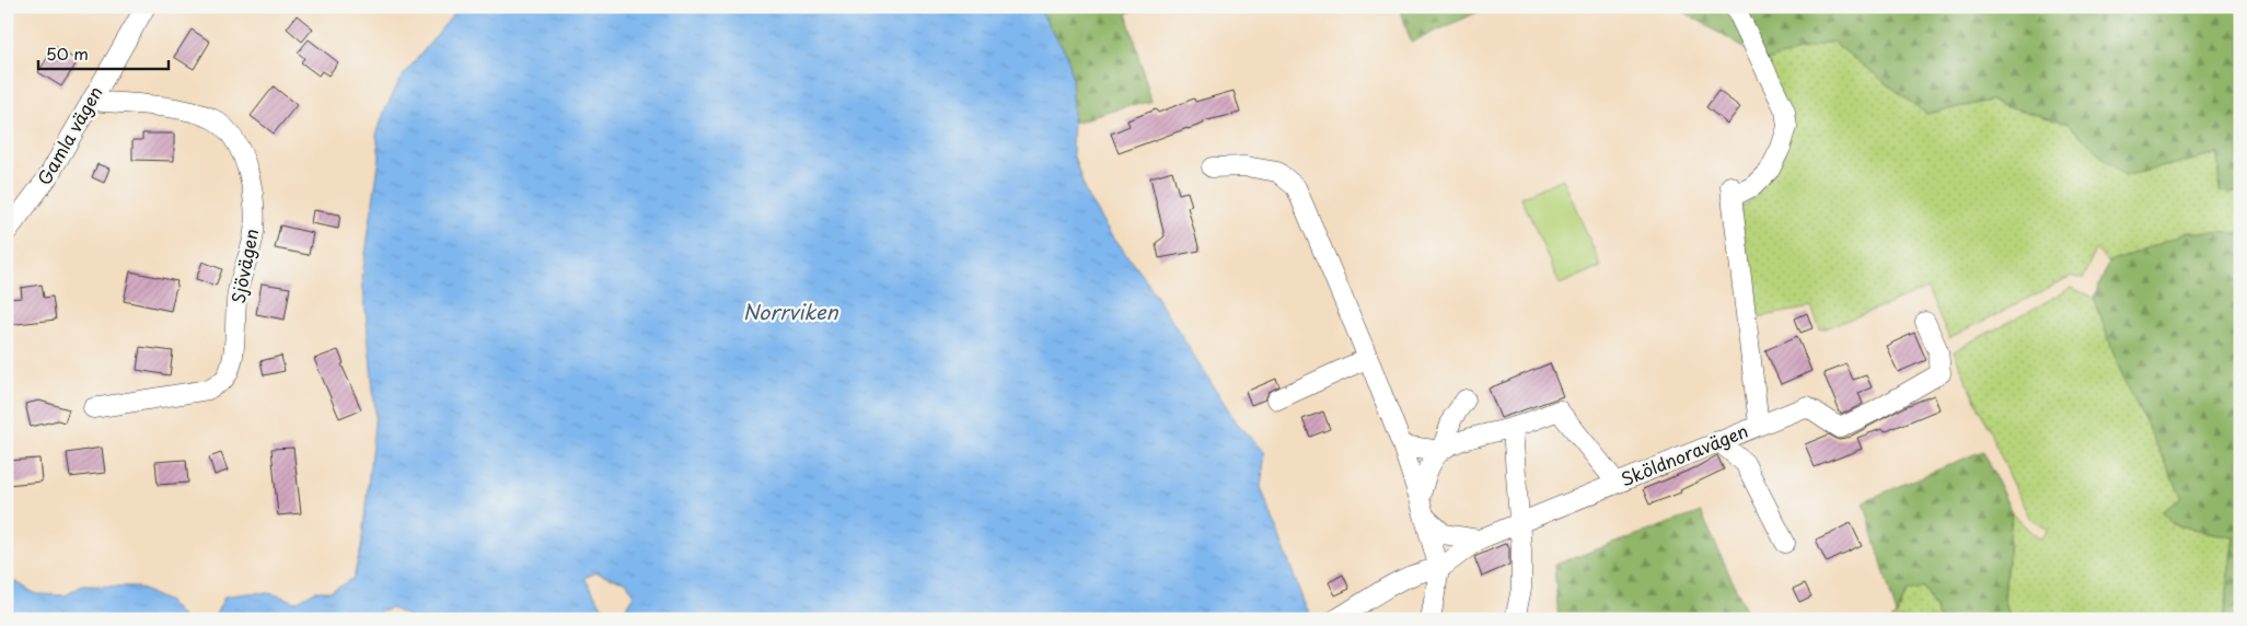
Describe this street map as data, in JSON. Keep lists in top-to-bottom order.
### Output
{
  "streets": {
    "street": ["Gamla vägen", "Sjövägen", "Sköldnoravägen"]
  },
  "crossings": [
    ["Gamla vägen", "Sjövägen"]
  ],
  "water": ["Norrviken"],
  "scale_bar": "50 m"
}
